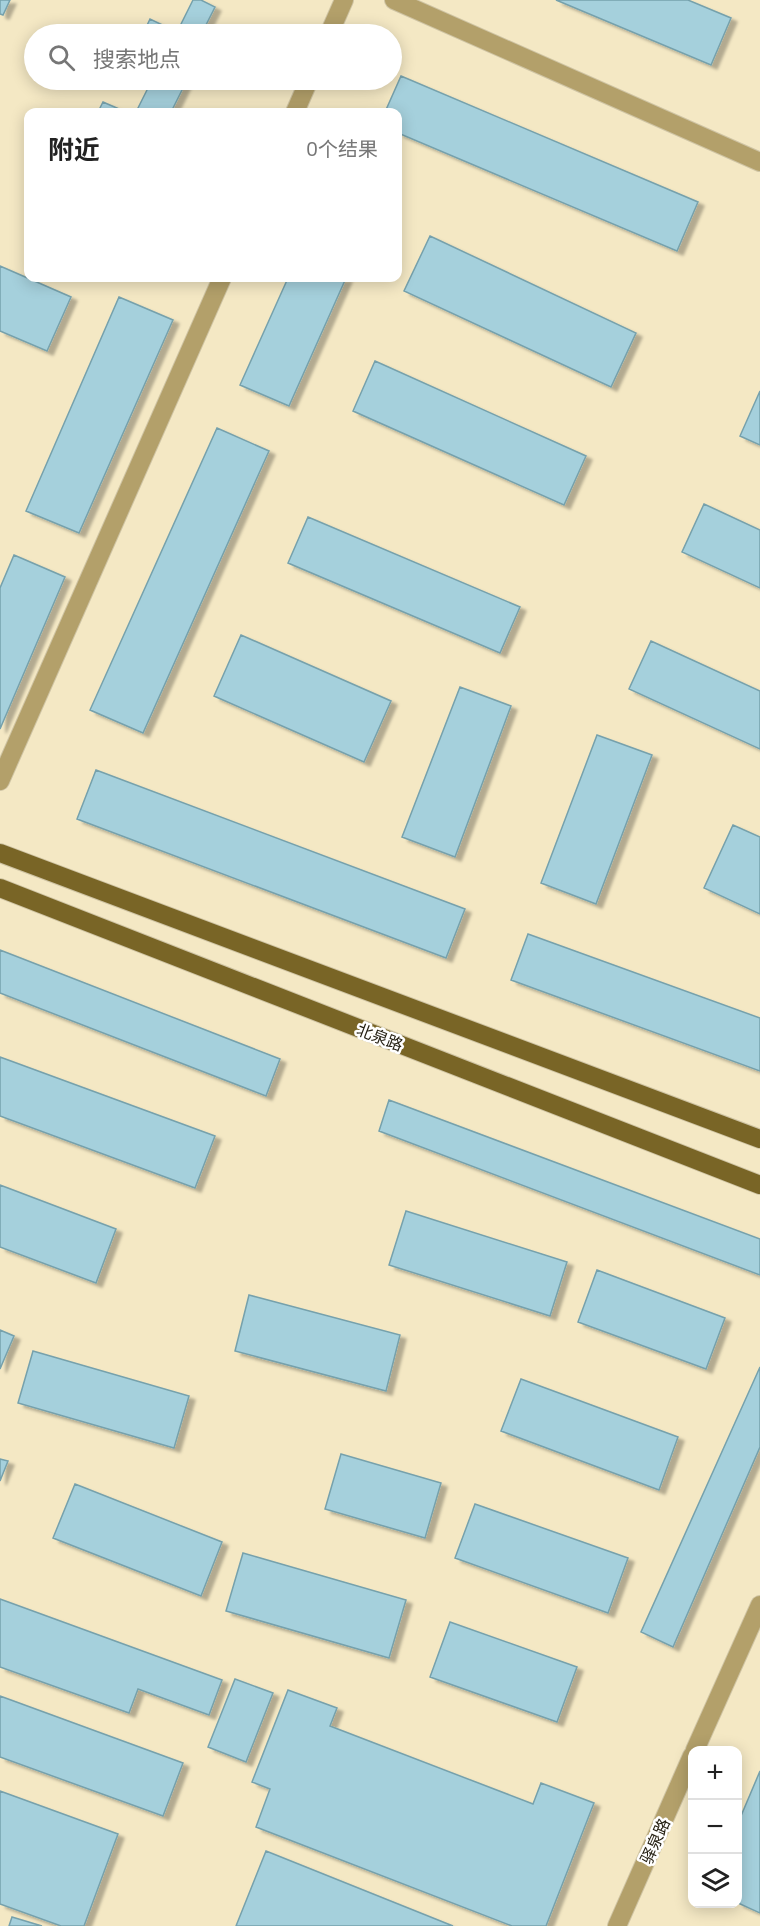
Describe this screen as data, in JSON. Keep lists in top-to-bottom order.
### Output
{
  "streets": {
    "main road": ["北泉路"],
    "street": ["驿泉路"]
  },
  "page": {
    "search": "搜索地点",
    "heading": ["附近", "0个结果"],
    "map_buttons": ["+", "−"]
  }
}
